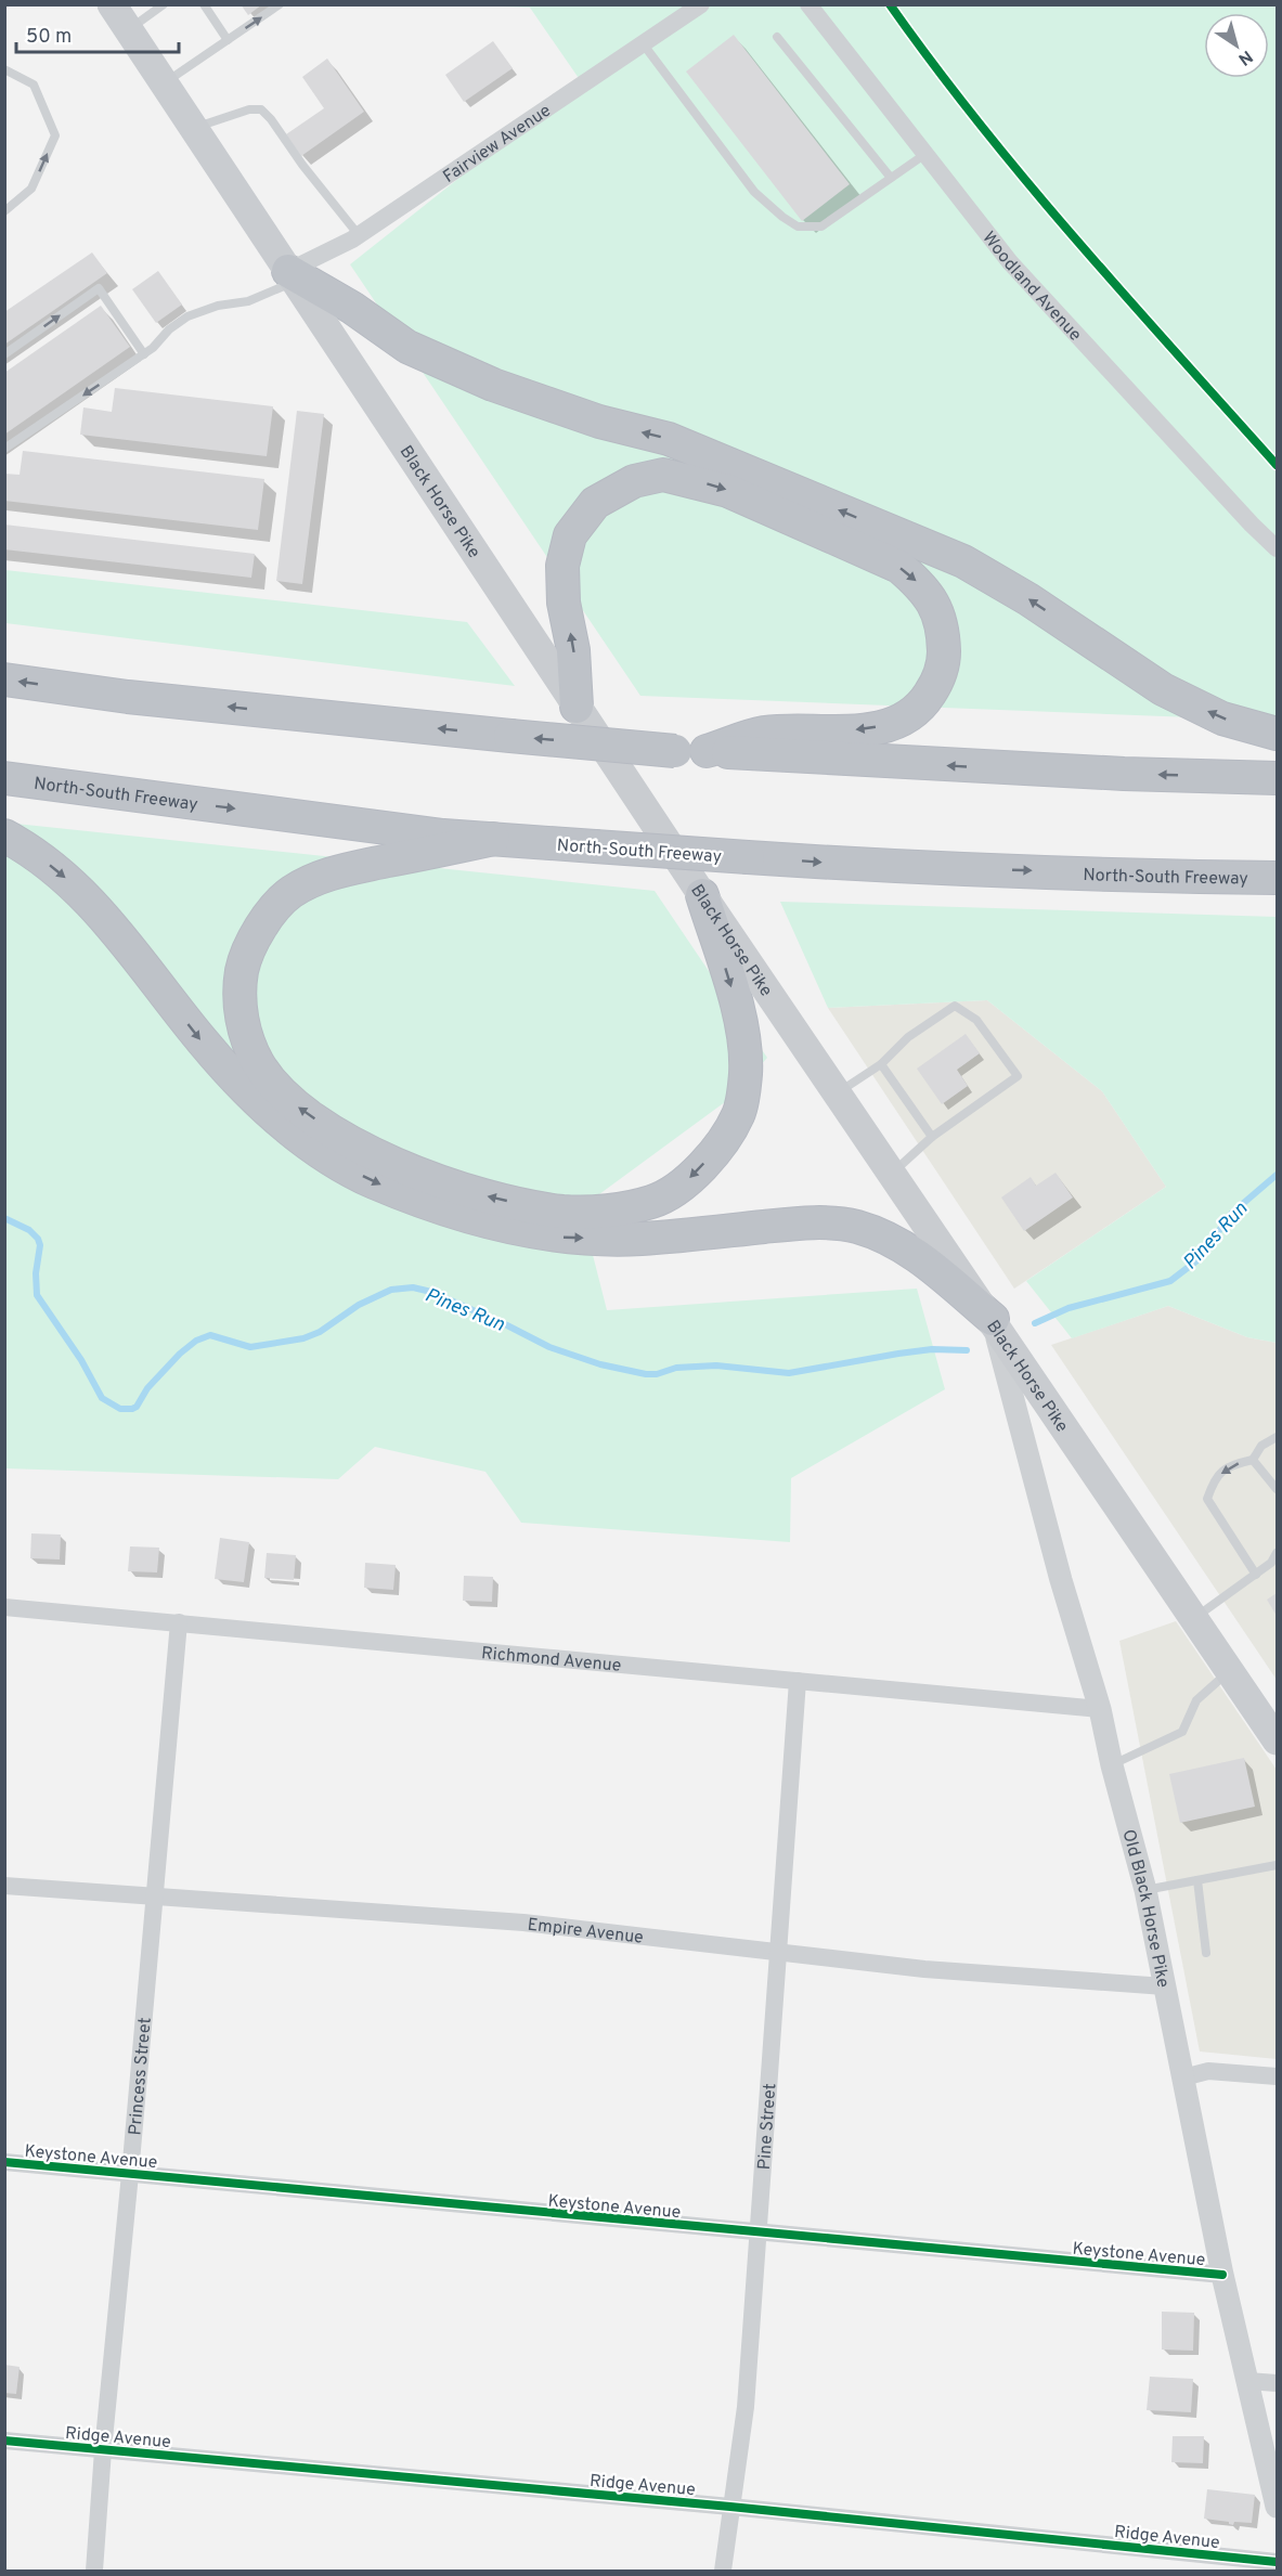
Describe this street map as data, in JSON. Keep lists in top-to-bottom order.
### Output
{
  "streets": {
    "highway": ["North-South Freeway"],
    "main road": ["Black Horse Pike"],
    "street": [
      "Fairview Avenue",
      "Woodland Avenue",
      "Richmond Avenue",
      "Old Black Horse Pike",
      "Empire Avenue",
      "Princess Street",
      "Pine Street",
      "Keystone Avenue",
      "Ridge Avenue"
    ]
  },
  "crossings": [
    ["Fairview Avenue", "Black Horse Pike"],
    ["Black Horse Pike", "Old Black Horse Pike"],
    ["Richmond Avenue", "Old Black Horse Pike"],
    ["Richmond Avenue", "Princess Street"],
    ["Richmond Avenue", "Pine Street"],
    ["Old Black Horse Pike", "Empire Avenue"],
    ["Old Black Horse Pike", "Keystone Avenue"],
    ["Empire Avenue", "Princess Street"],
    ["Empire Avenue", "Pine Street"],
    ["Princess Street", "Keystone Avenue"],
    ["Princess Street", "Ridge Avenue"],
    ["Pine Street", "Keystone Avenue"],
    ["Pine Street", "Ridge Avenue"]
  ],
  "water": ["Pines Run"],
  "scale_bar": "50 m",
  "north": "bottom right"
}
